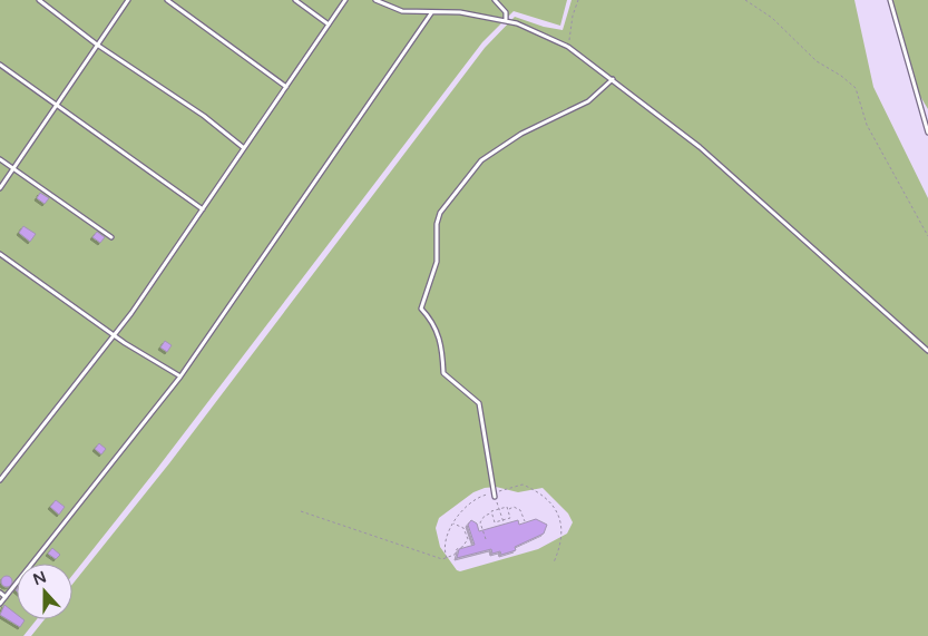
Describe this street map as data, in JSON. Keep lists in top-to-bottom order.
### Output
{
  "north": "top"
}
